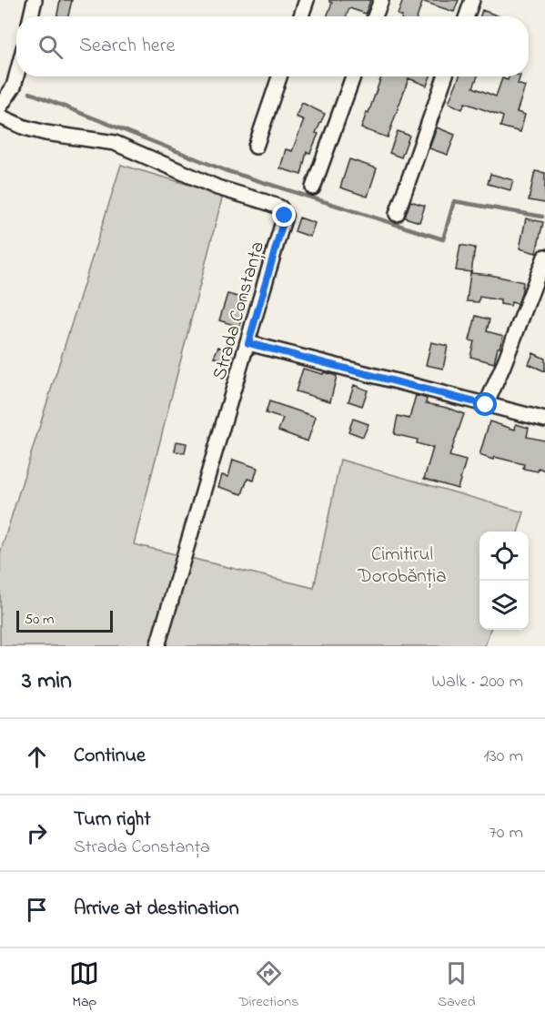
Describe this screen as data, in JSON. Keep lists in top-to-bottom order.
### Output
{
  "streets": {
    "street": ["Strada Constanța"]
  },
  "parks": ["Cimitirul Dorobănția"],
  "scale_bar": "50 m",
  "page": {
    "search": "Search here",
    "scale": "50 m",
    "heading": ["3 min", "Walk · 200 m"],
    "list": [
      ["Continue", "130 m"],
      ["Turn right", "Strada Constanța", "70 m"],
      "Arrive at destination"
    ],
    "nav": ["Map", "Directions", "Saved"]
  }
}
